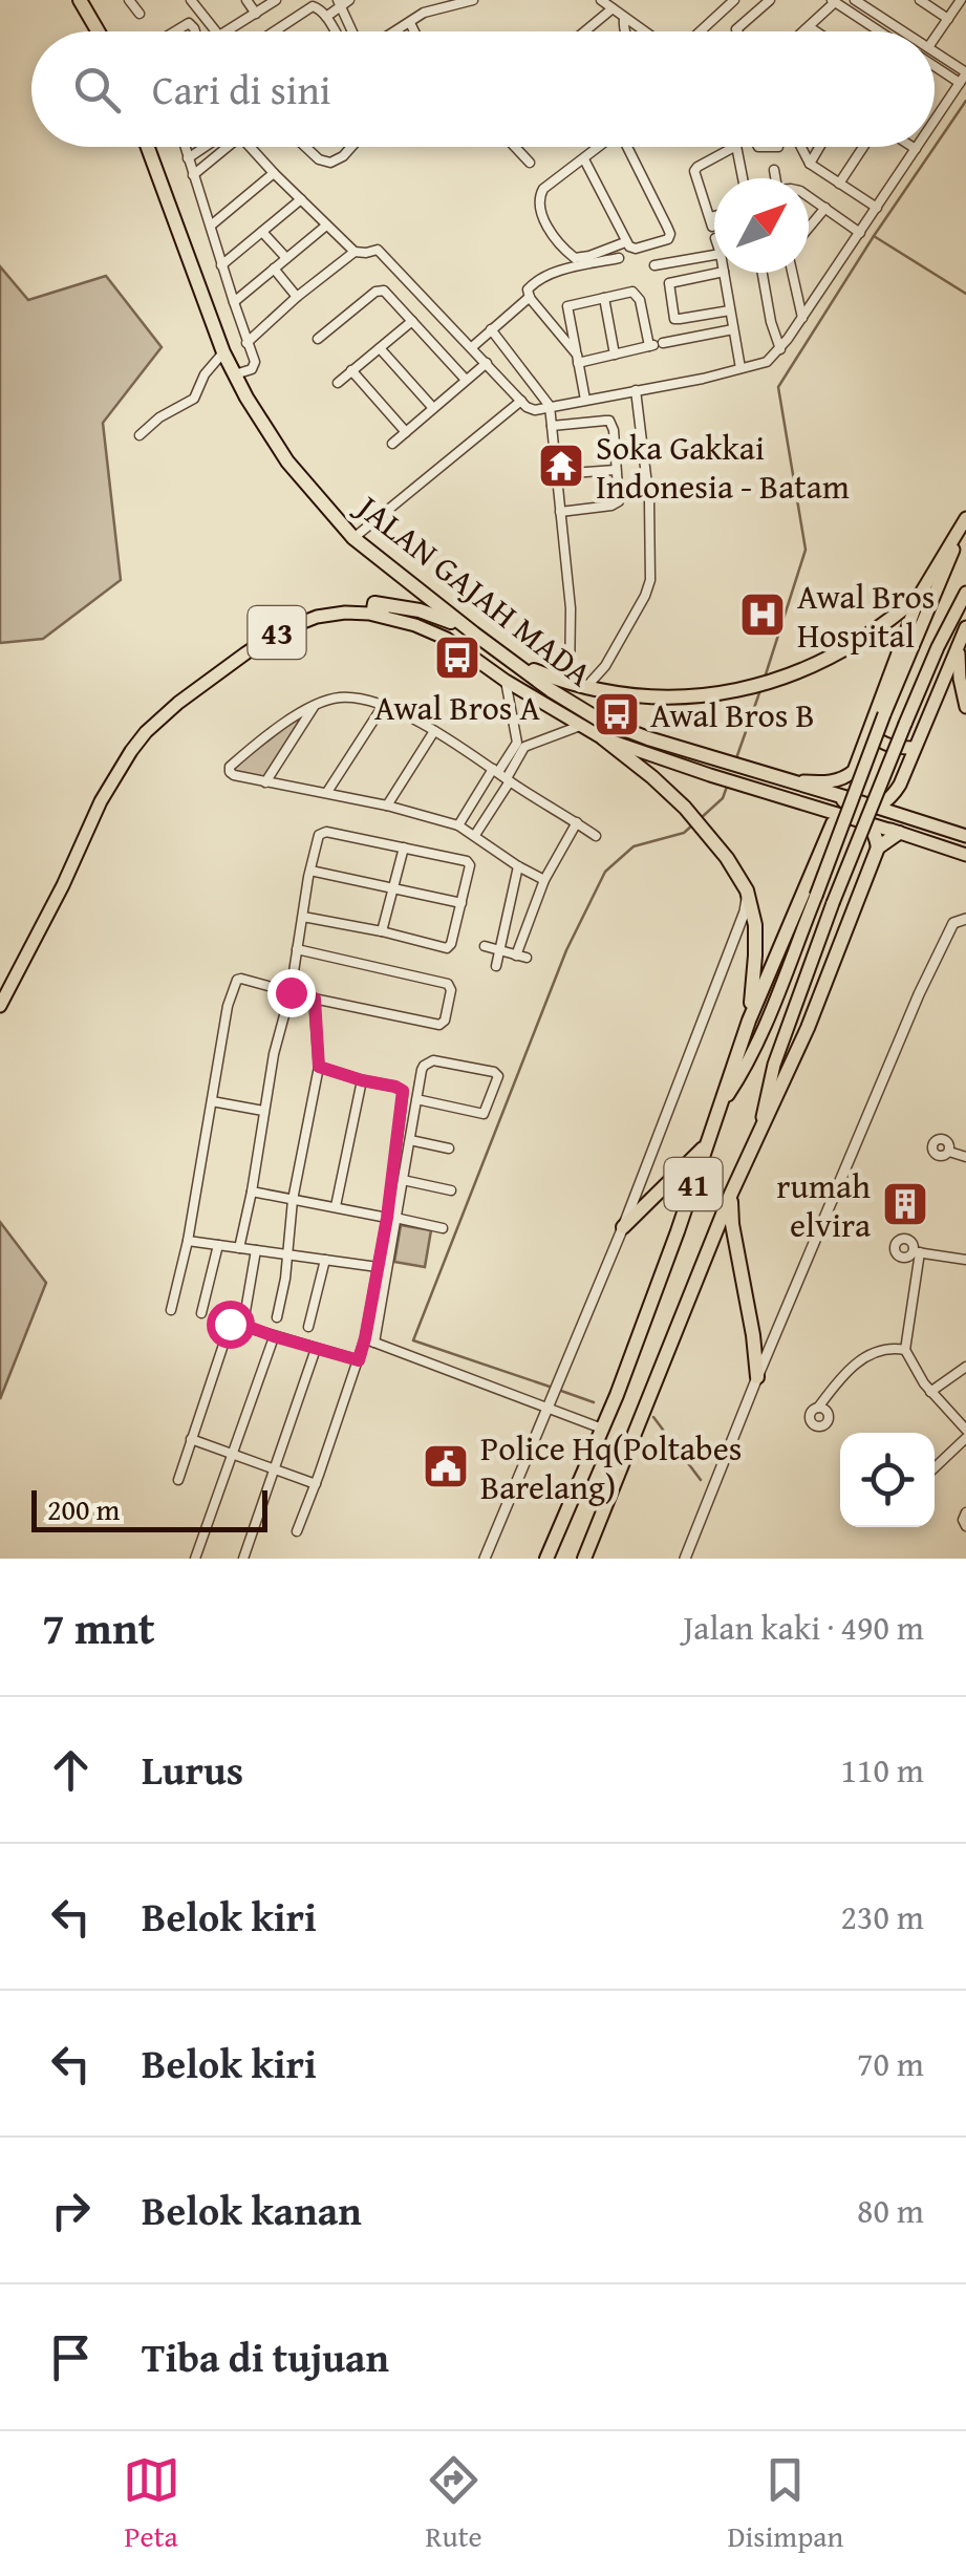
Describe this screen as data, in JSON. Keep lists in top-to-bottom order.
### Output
{
  "streets": {
    "highway": ["JALAN GAJAH MADA", "43", "41"]
  },
  "crossings": [
    ["JALAN GAJAH MADA", "41"]
  ],
  "places": {
    "temple": ["Soka Gakkai Indonesia - Batam"],
    "hospital": ["Awal Bros Hospital"],
    "bus stop": ["Awal Bros A", "Awal Bros B"],
    "building": ["rumah elvira"],
    "public building": ["Police Hq(Poltabes Barelang)"]
  },
  "scale_bar": "200 m",
  "north": "top right",
  "page": {
    "search": "Cari di sini",
    "scale": "200 m",
    "heading": ["7 mnt", "Jalan kaki · 490 m"],
    "list": [
      ["Lurus", "110 m"],
      ["Belok kiri", "230 m"],
      ["Belok kiri", "70 m"],
      ["Belok kanan", "80 m"],
      "Tiba di tujuan"
    ],
    "nav": ["Peta", "Rute", "Disimpan"]
  }
}
